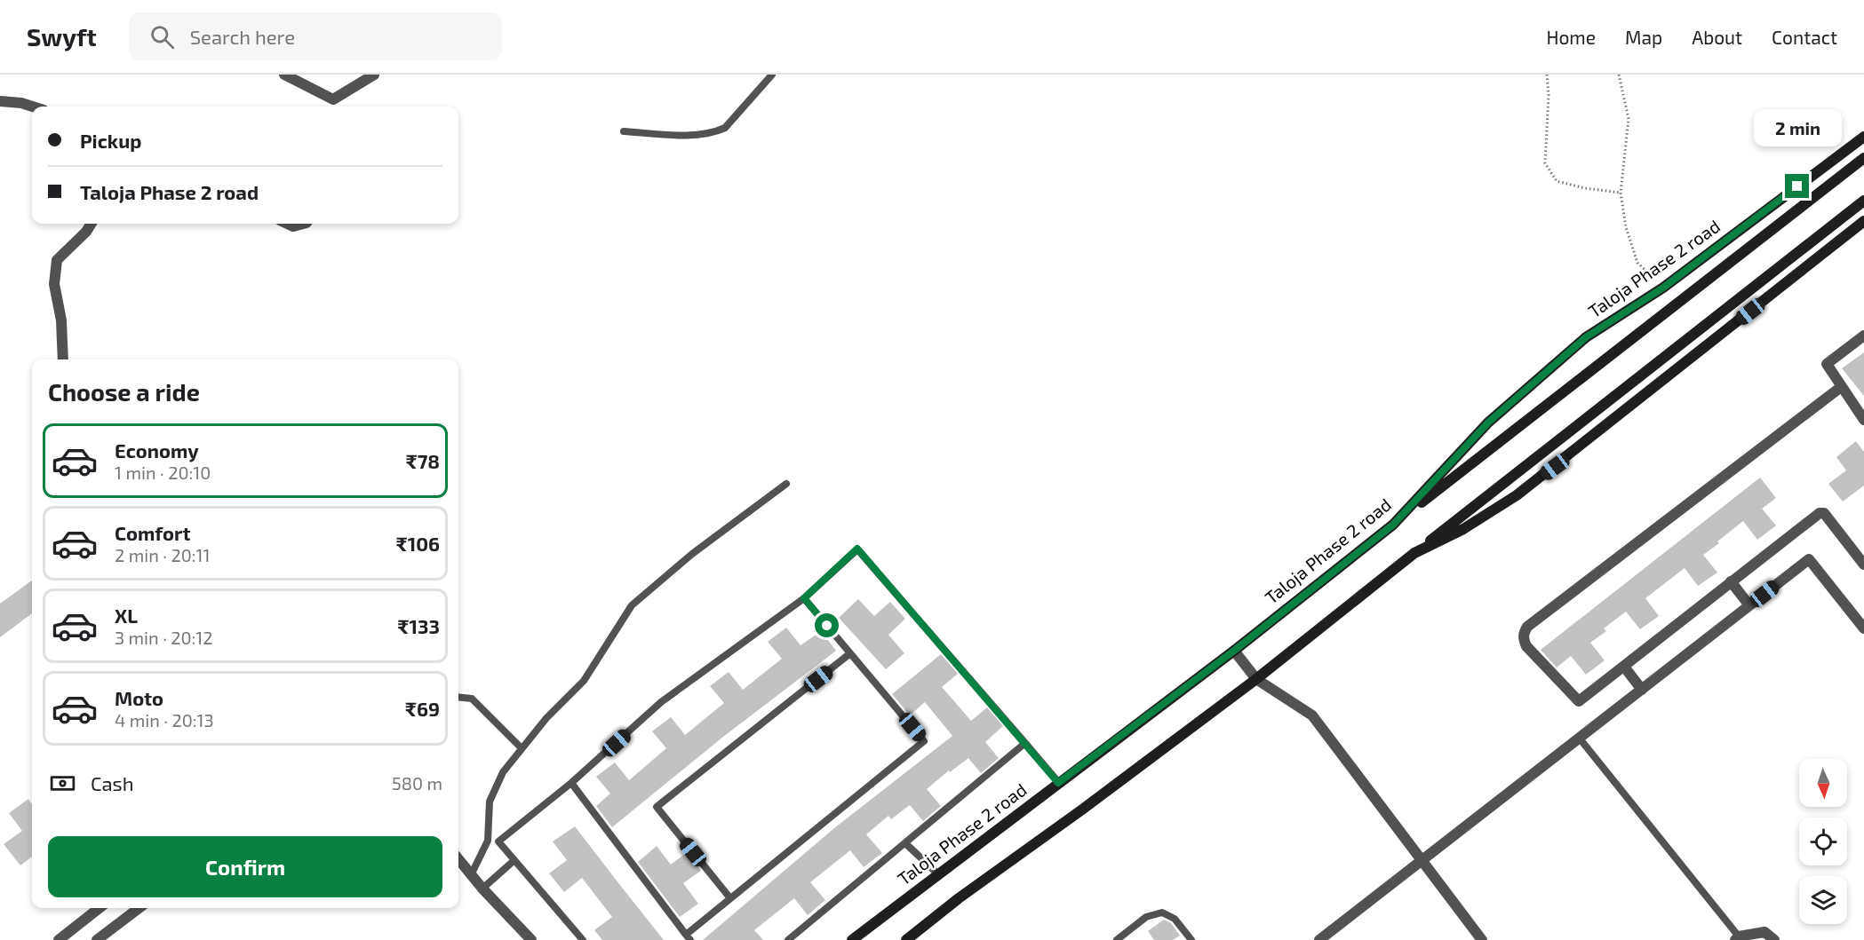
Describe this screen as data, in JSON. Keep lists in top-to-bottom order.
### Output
{
  "streets": {
    "street": ["Taloja Phase 2 road"]
  },
  "north": "bottom",
  "page": {
    "header": "Swyft",
    "search": "Search here",
    "nav": [
      "Home",
      "Map",
      "About",
      "Contact"
    ],
    "banner": ["Pickup", "Taloja Phase 2 road"],
    "bubble": "2 min",
    "heading": "Choose a ride",
    "list": [
      {
        "name": "Economy",
        "note": "1 min · 20:10",
        "value": "₹78"
      },
      {
        "name": "Comfort",
        "note": "2 min · 20:11",
        "value": "₹106"
      },
      {
        "name": "XL",
        "note": "3 min · 20:12",
        "value": "₹133"
      },
      {
        "name": "Moto",
        "note": "4 min · 20:13",
        "value": "₹69"
      }
    ],
    "pay": ["Cash", "580 m"],
    "buttons": "Confirm"
  }
}
